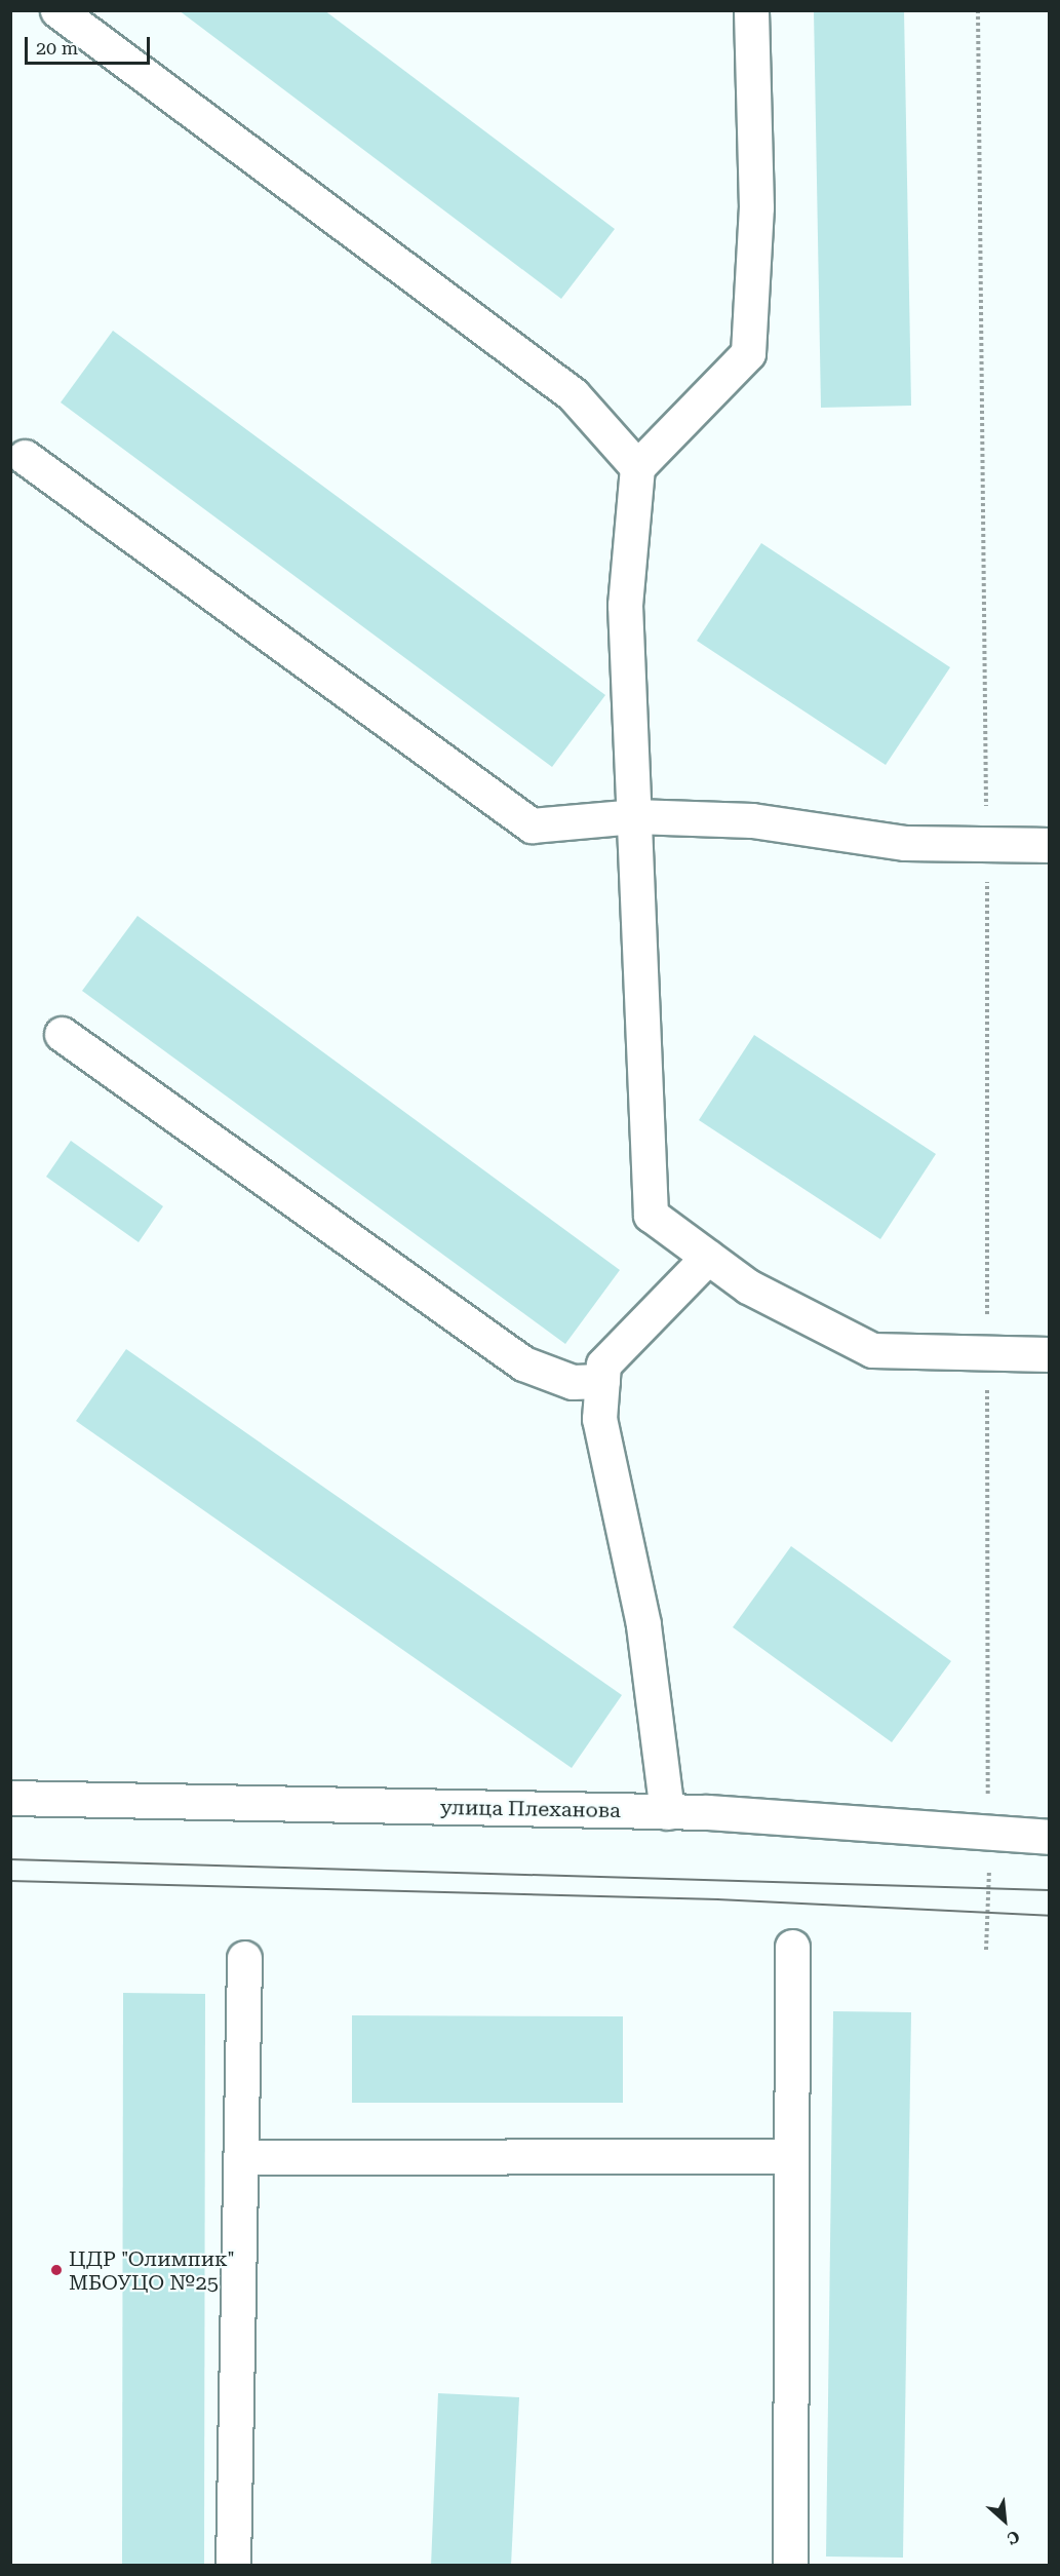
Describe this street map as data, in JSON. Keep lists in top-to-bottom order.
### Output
{
  "streets": {
    "street": ["улица Плеханова"]
  },
  "places": ["ЦДР \"Олимпик\" МБОУЦО №25"],
  "scale_bar": "20 m",
  "north": "bottom right"
}
